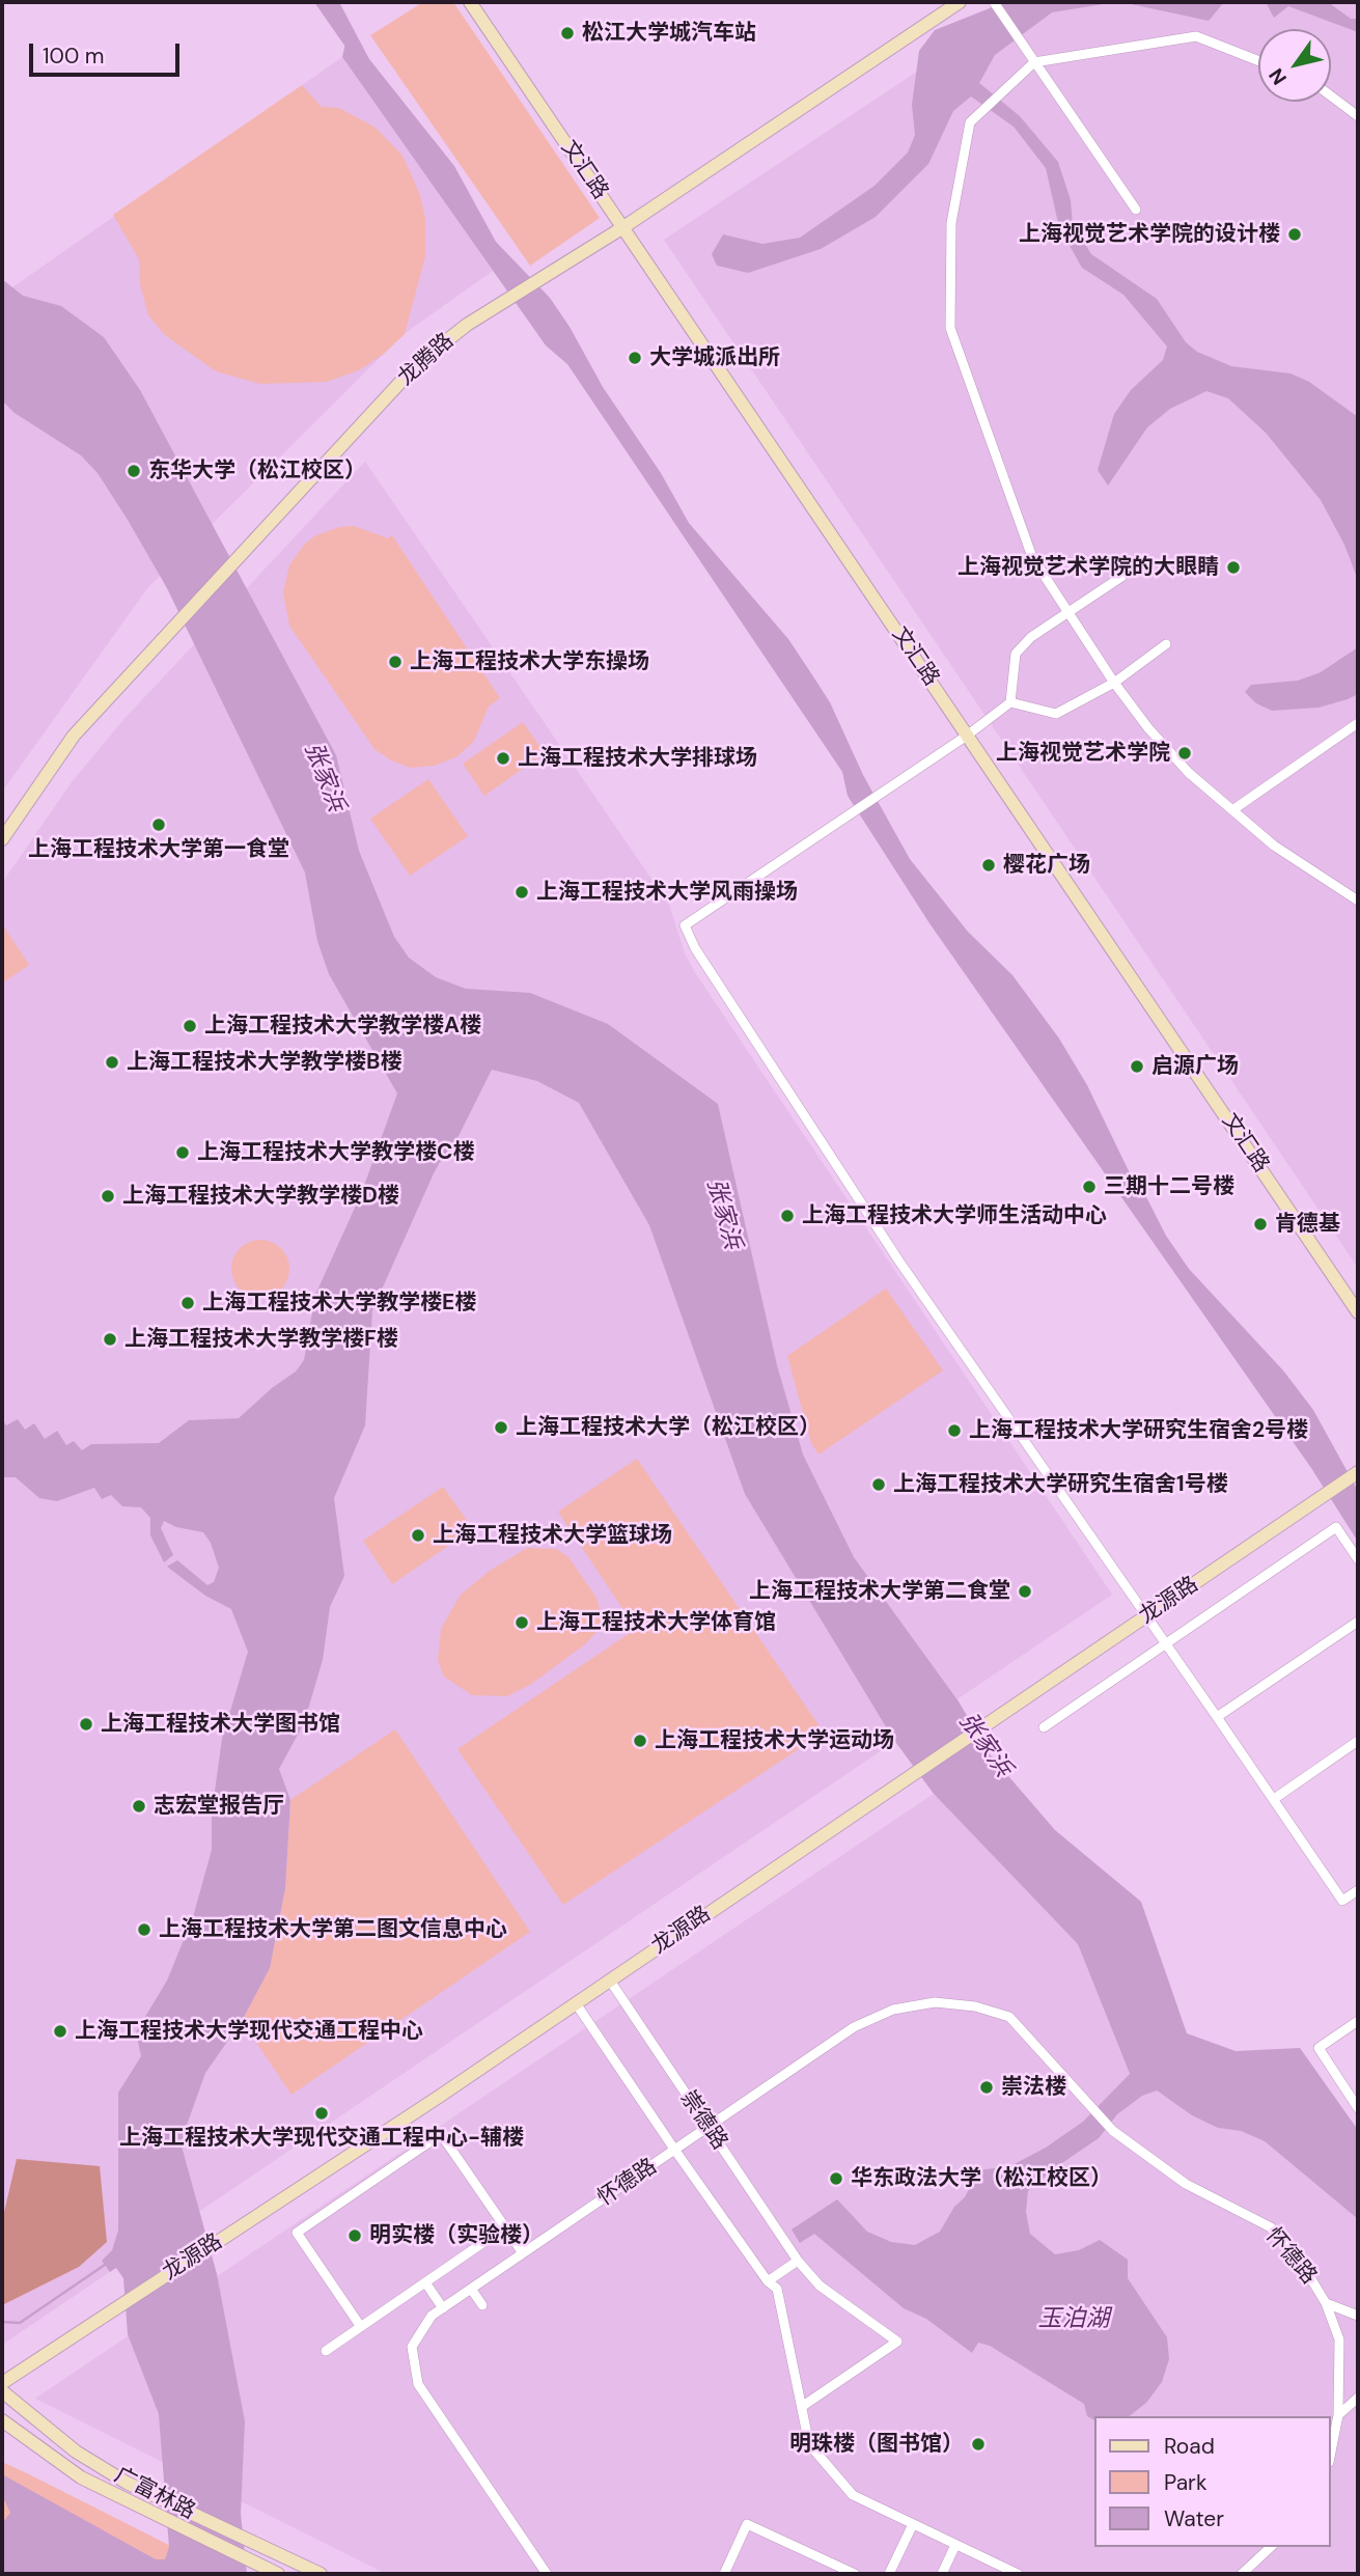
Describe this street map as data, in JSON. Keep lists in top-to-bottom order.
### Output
{
  "streets": {
    "main road": [
      "文汇路",
      "龙腾路",
      "龙源路",
      "广富林路"
    ],
    "street": ["崇德路", "怀德路"]
  },
  "crossings": [
    ["文汇路", "龙腾路"],
    ["龙源路", "崇德路"],
    ["崇德路", "怀德路"]
  ],
  "water": ["张家浜", "玉泊湖"],
  "places": [
    "松江大学城汽车站",
    "上海视觉艺术学院的设计楼",
    "大学城派出所",
    "东华大学（松江校区）",
    "上海视觉艺术学院的大眼睛",
    "上海工程技术大学东操场",
    "上海视觉艺术学院",
    "上海工程技术大学排球场",
    "上海工程技术大学第一食堂",
    "樱花广场",
    "上海工程技术大学风雨操场",
    "上海工程技术大学教学楼A楼",
    "上海工程技术大学教学楼B楼",
    "启源广场",
    "上海工程技术大学教学楼C楼",
    "三期十二号楼",
    "上海工程技术大学教学楼D楼",
    "上海工程技术大学师生活动中心",
    "肯德基",
    "上海工程技术大学教学楼E楼",
    "上海工程技术大学教学楼F楼",
    "上海工程技术大学（松江校区）",
    "上海工程技术大学研究生宿舍2号楼",
    "上海工程技术大学研究生宿舍1号楼",
    "上海工程技术大学篮球场",
    "上海工程技术大学第二食堂",
    "上海工程技术大学体育馆",
    "上海工程技术大学图书馆",
    "上海工程技术大学运动场",
    "志宏堂报告厅",
    "上海工程技术大学第二图文信息中心",
    "上海工程技术大学现代交通工程中心",
    "崇法楼",
    "上海工程技术大学现代交通工程中心-辅楼",
    "华东政法大学（松江校区）",
    "明实楼（实验楼）",
    "明珠楼（图书馆）"
  ],
  "legend": ["Road", "Park", "Water"],
  "scale_bar": "100 m",
  "north": "bottom left"
}
